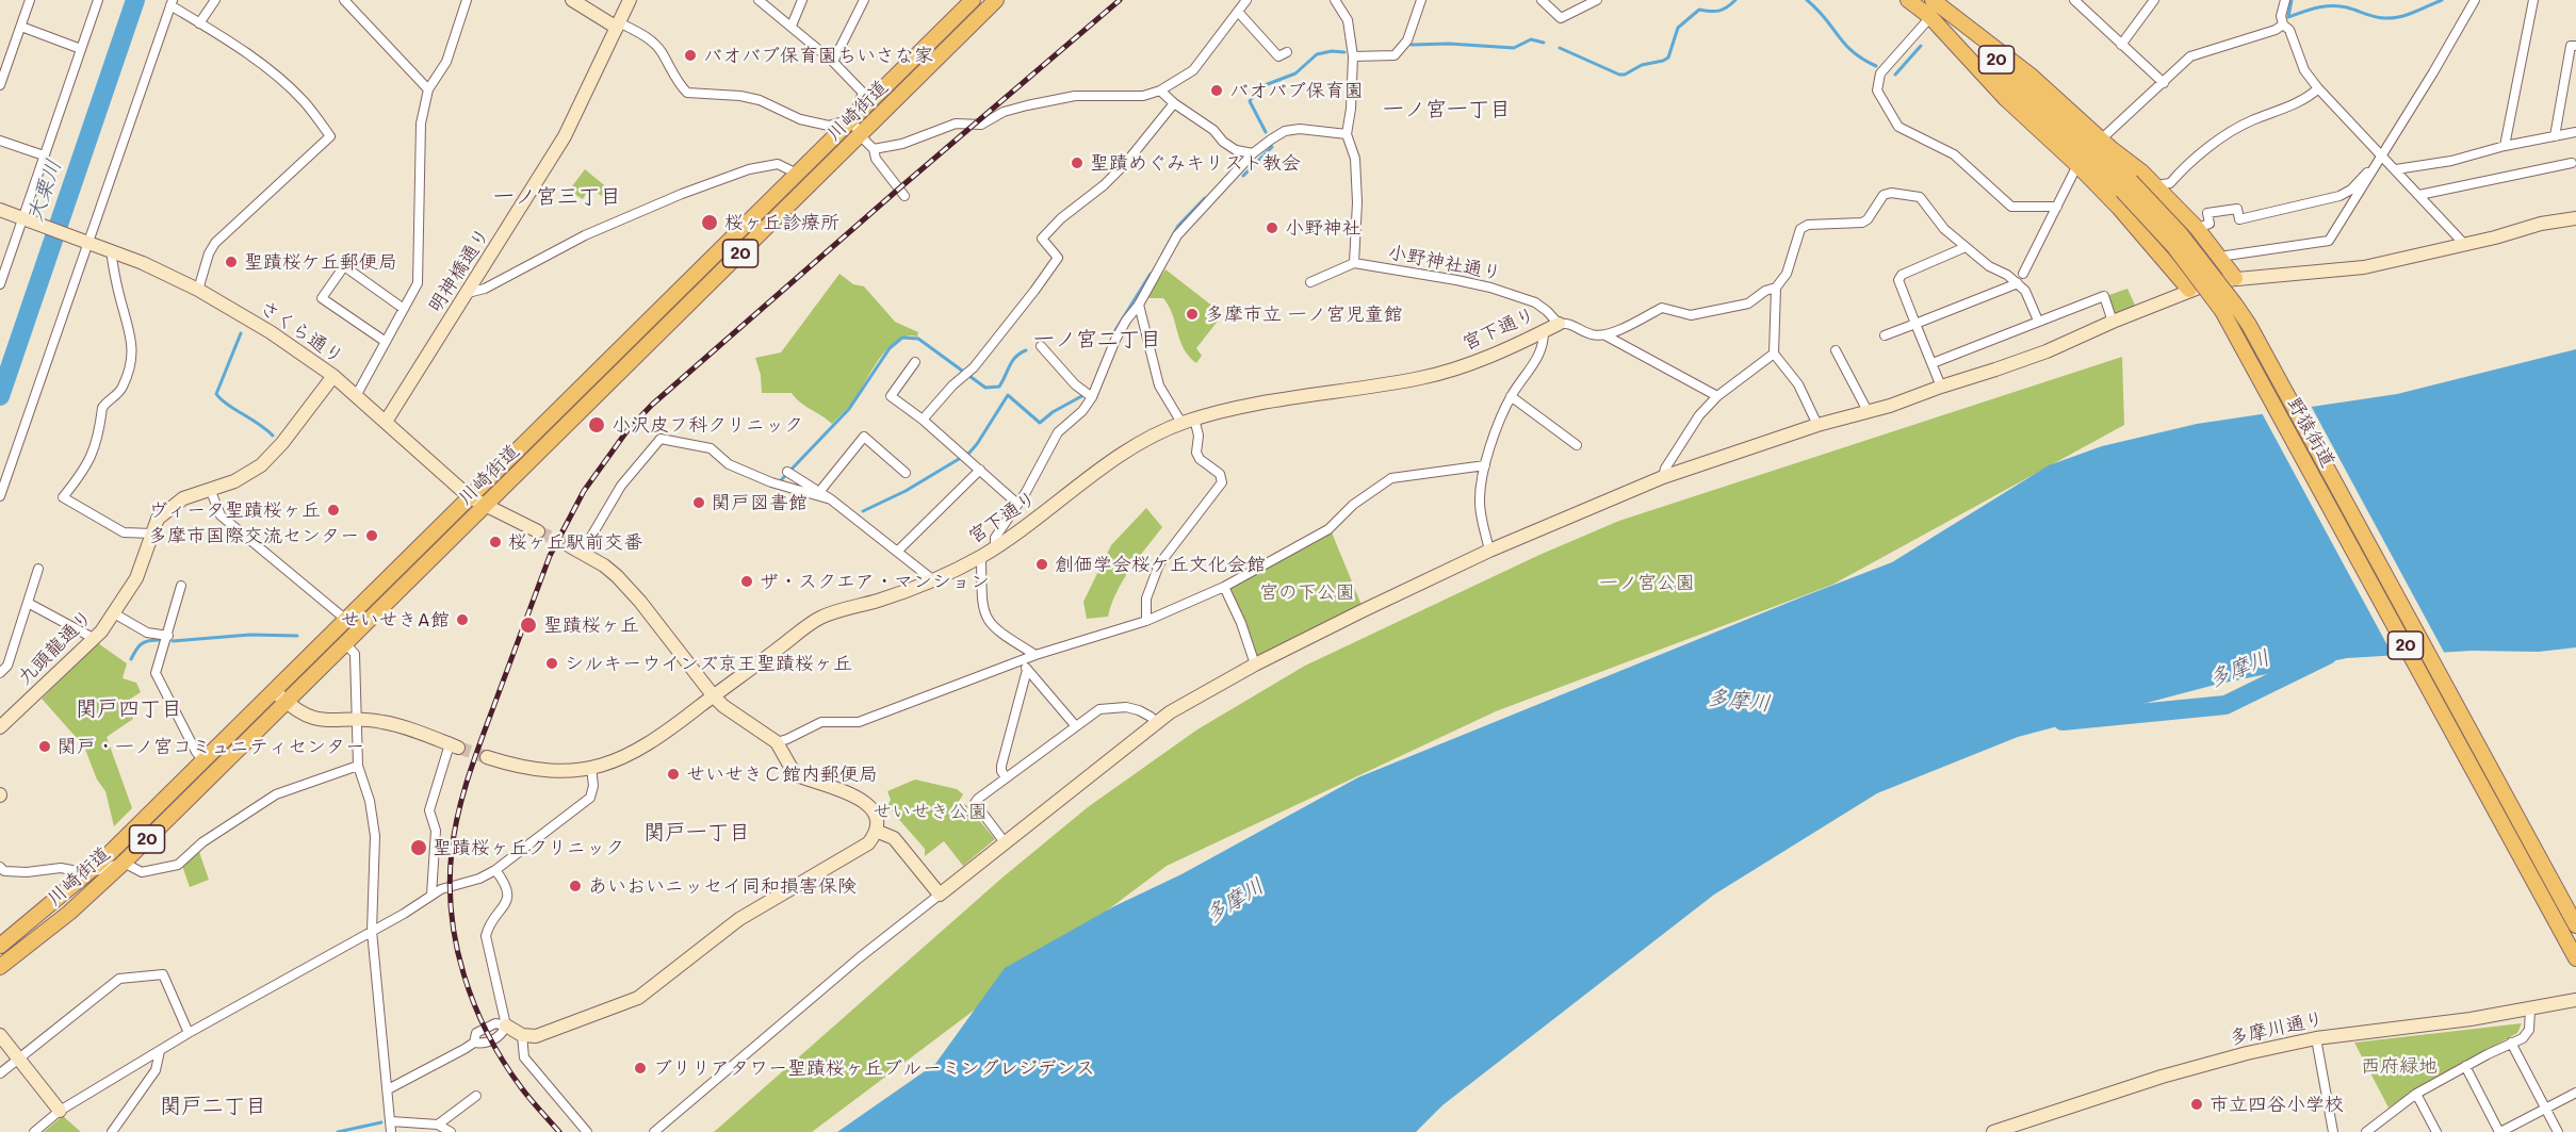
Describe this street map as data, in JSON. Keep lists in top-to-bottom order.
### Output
{
  "streets": {
    "main road": ["20", "川崎街道", "野猿街道"],
    "street": [
      "小野神社通り",
      "明神橋通り",
      "宮下通り",
      "さくら通り",
      "九頭龍通り",
      "多摩川通り"
    ]
  },
  "crossings": [
    ["20", "野猿街道"],
    ["川崎街道", "さくら通り"],
    ["小野神社通り", "宮下通り"],
    ["明神橋通り", "さくら通り"],
    ["さくら通り", "九頭龍通り"]
  ],
  "districts": [
    "一ノ宮一丁目",
    "一ノ宮三丁目",
    "一ノ宮二丁目",
    "関戸四丁目",
    "関戸一丁目",
    "関戸二丁目"
  ],
  "water": ["大栗川", "多摩川"],
  "parks": [
    "一ノ宮公園",
    "宮の下公園",
    "せいせき公園",
    "西府緑地"
  ],
  "places": [
    "バオバブ保育園ちいさな家",
    "バオバブ保育園",
    "聖蹟めぐみキリスト教会",
    "桜ヶ丘診療所",
    "小野神社",
    "聖蹟桜ケ丘郵便局",
    "多摩市立 一ノ宮児童館",
    "小沢皮フ科クリニック",
    "関戸図書館",
    "ヴィータ聖蹟桜ヶ丘",
    "多摩市国際交流センター",
    "桜ヶ丘駅前交番",
    "創価学会桜ケ丘文化会館",
    "ザ・スクエア・マンション",
    "せいせきA館",
    "聖蹟桜ヶ丘",
    "シルキーウインズ京王聖蹟桜ヶ丘",
    "関戸・一ノ宮コミュニティセンター",
    "せいせきＣ館内郵便局",
    "聖蹟桜ヶ丘クリニック",
    "あいおいニッセイ同和損害保険",
    "ブリリアタワー聖蹟桜ヶ丘ブルーミングレジデンス",
    "市立四谷小学校"
  ]
}
